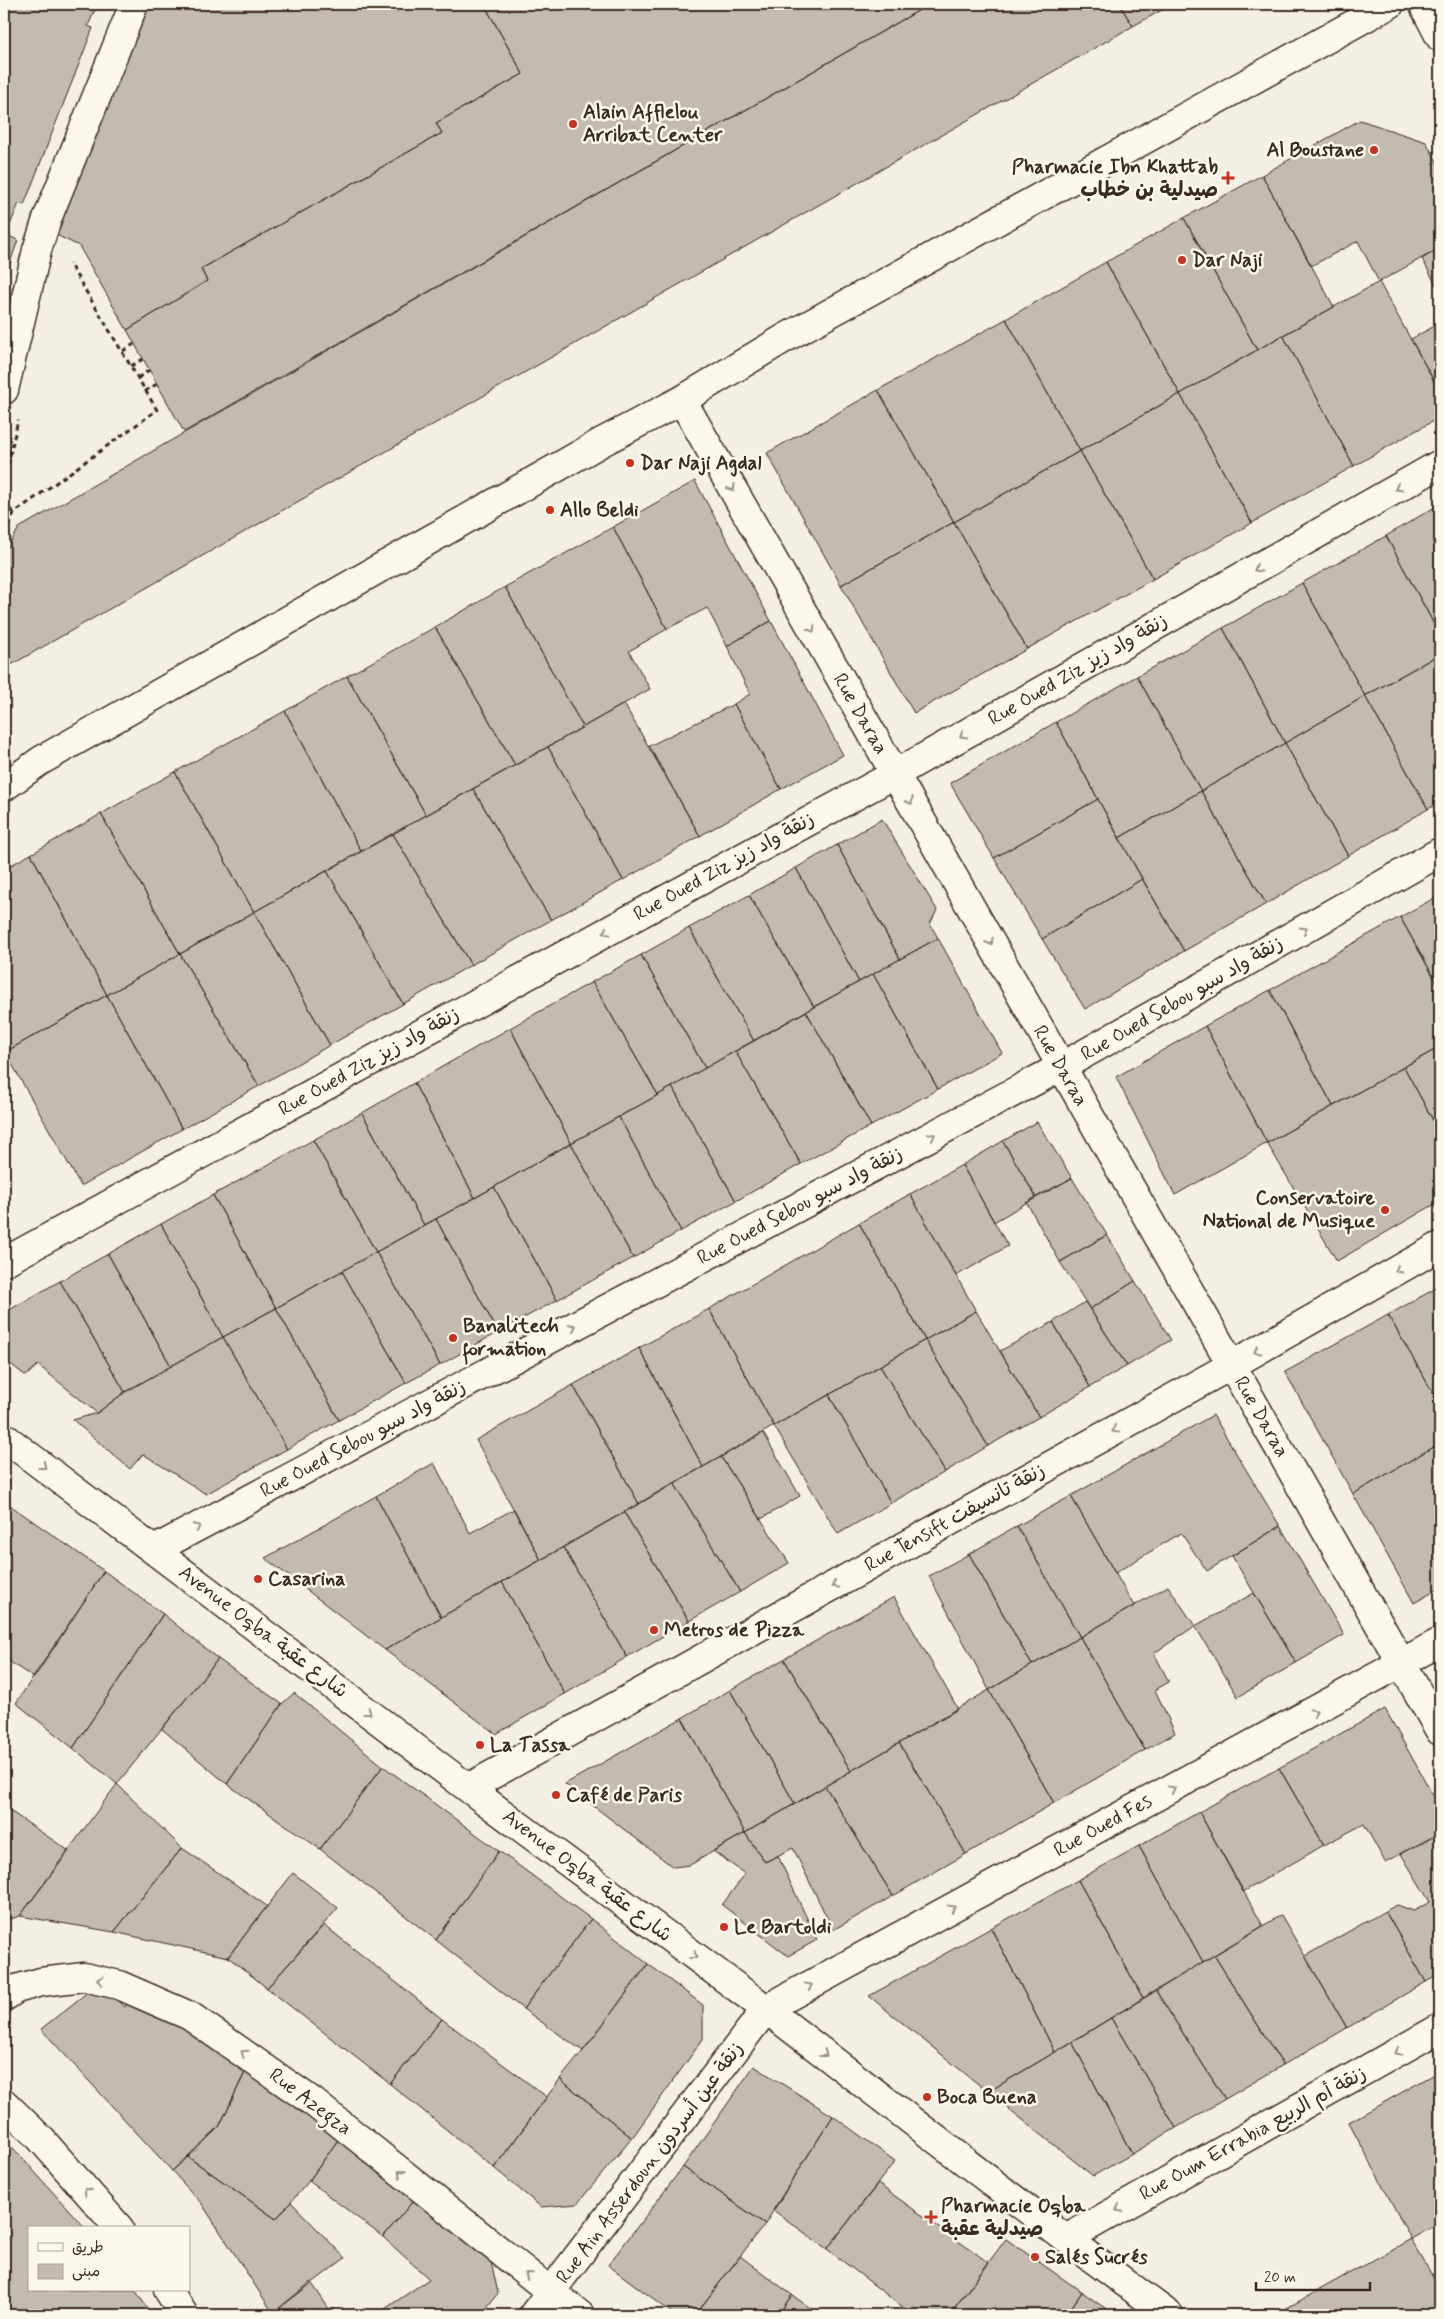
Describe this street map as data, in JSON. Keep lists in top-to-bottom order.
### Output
{
  "streets": {
    "street": [
      "Rue Oued Ziz زنقة واد زيز",
      "Rue Daraa",
      "Rue Oued Sebou زنقة واد سبو",
      "Rue Tensift زنقة تانسيفت",
      "Avenue Oqba شارع عقبة",
      "Rue Oued Fes",
      "Rue Azegza",
      "Rue Oum Errabia زنقة أم الربيع",
      "Rue Ain Asserdoun زنقة عين أسردون"
    ]
  },
  "crossings": [
    ["Rue Oued Ziz زنقة واد زيز", "Rue Daraa"],
    ["Rue Daraa", "Rue Oued Sebou زنقة واد سبو"],
    ["Rue Daraa", "Rue Tensift زنقة تانسيفت"],
    ["Rue Daraa", "Rue Oued Fes"],
    ["Rue Oued Sebou زنقة واد سبو", "Avenue Oqba شارع عقبة"],
    ["Rue Tensift زنقة تانسيفت", "Avenue Oqba شارع عقبة"],
    ["Avenue Oqba شارع عقبة", "Rue Oued Fes"],
    ["Avenue Oqba شارع عقبة", "Rue Oum Errabia زنقة أم الربيع"],
    ["Avenue Oqba شارع عقبة", "Rue Ain Asserdoun زنقة عين أسردون"],
    ["Rue Oued Fes", "Rue Ain Asserdoun زنقة عين أسردون"],
    ["Rue Azegza", "Rue Ain Asserdoun زنقة عين أسردون"]
  ],
  "one_way": [
    "Rue Oued Ziz زنقة واد زيز",
    "Rue Daraa",
    "Rue Oued Sebou زنقة واد سبو",
    "Rue Tensift زنقة تانسيفت",
    "Avenue Oqba شارع عقبة",
    "Rue Oued Fes",
    "Rue Azegza",
    "Rue Oum Errabia زنقة أم الربيع"
  ],
  "places": {
    "other": [
      "Alain Afflelou Arribat Center",
      "Al Boustane",
      "Dar Naji",
      "Dar Naji Agdal",
      "Allo Beldi",
      "Conservatoire National de Musique",
      "Banalitech formation",
      "Casarina",
      "Metros de Pizza",
      "La Tassa",
      "Café de Paris",
      "Le Bartoldi",
      "Boca Buena",
      "Salés Sucrés"
    ],
    "health": ["Pharmacie Ibn Khattab صيدلية بن خطاب", "Pharmacie Oqba صيدلية عقبة"]
  },
  "legend": ["طريق", "مبنى"],
  "scale_bar": "20 m"
}
